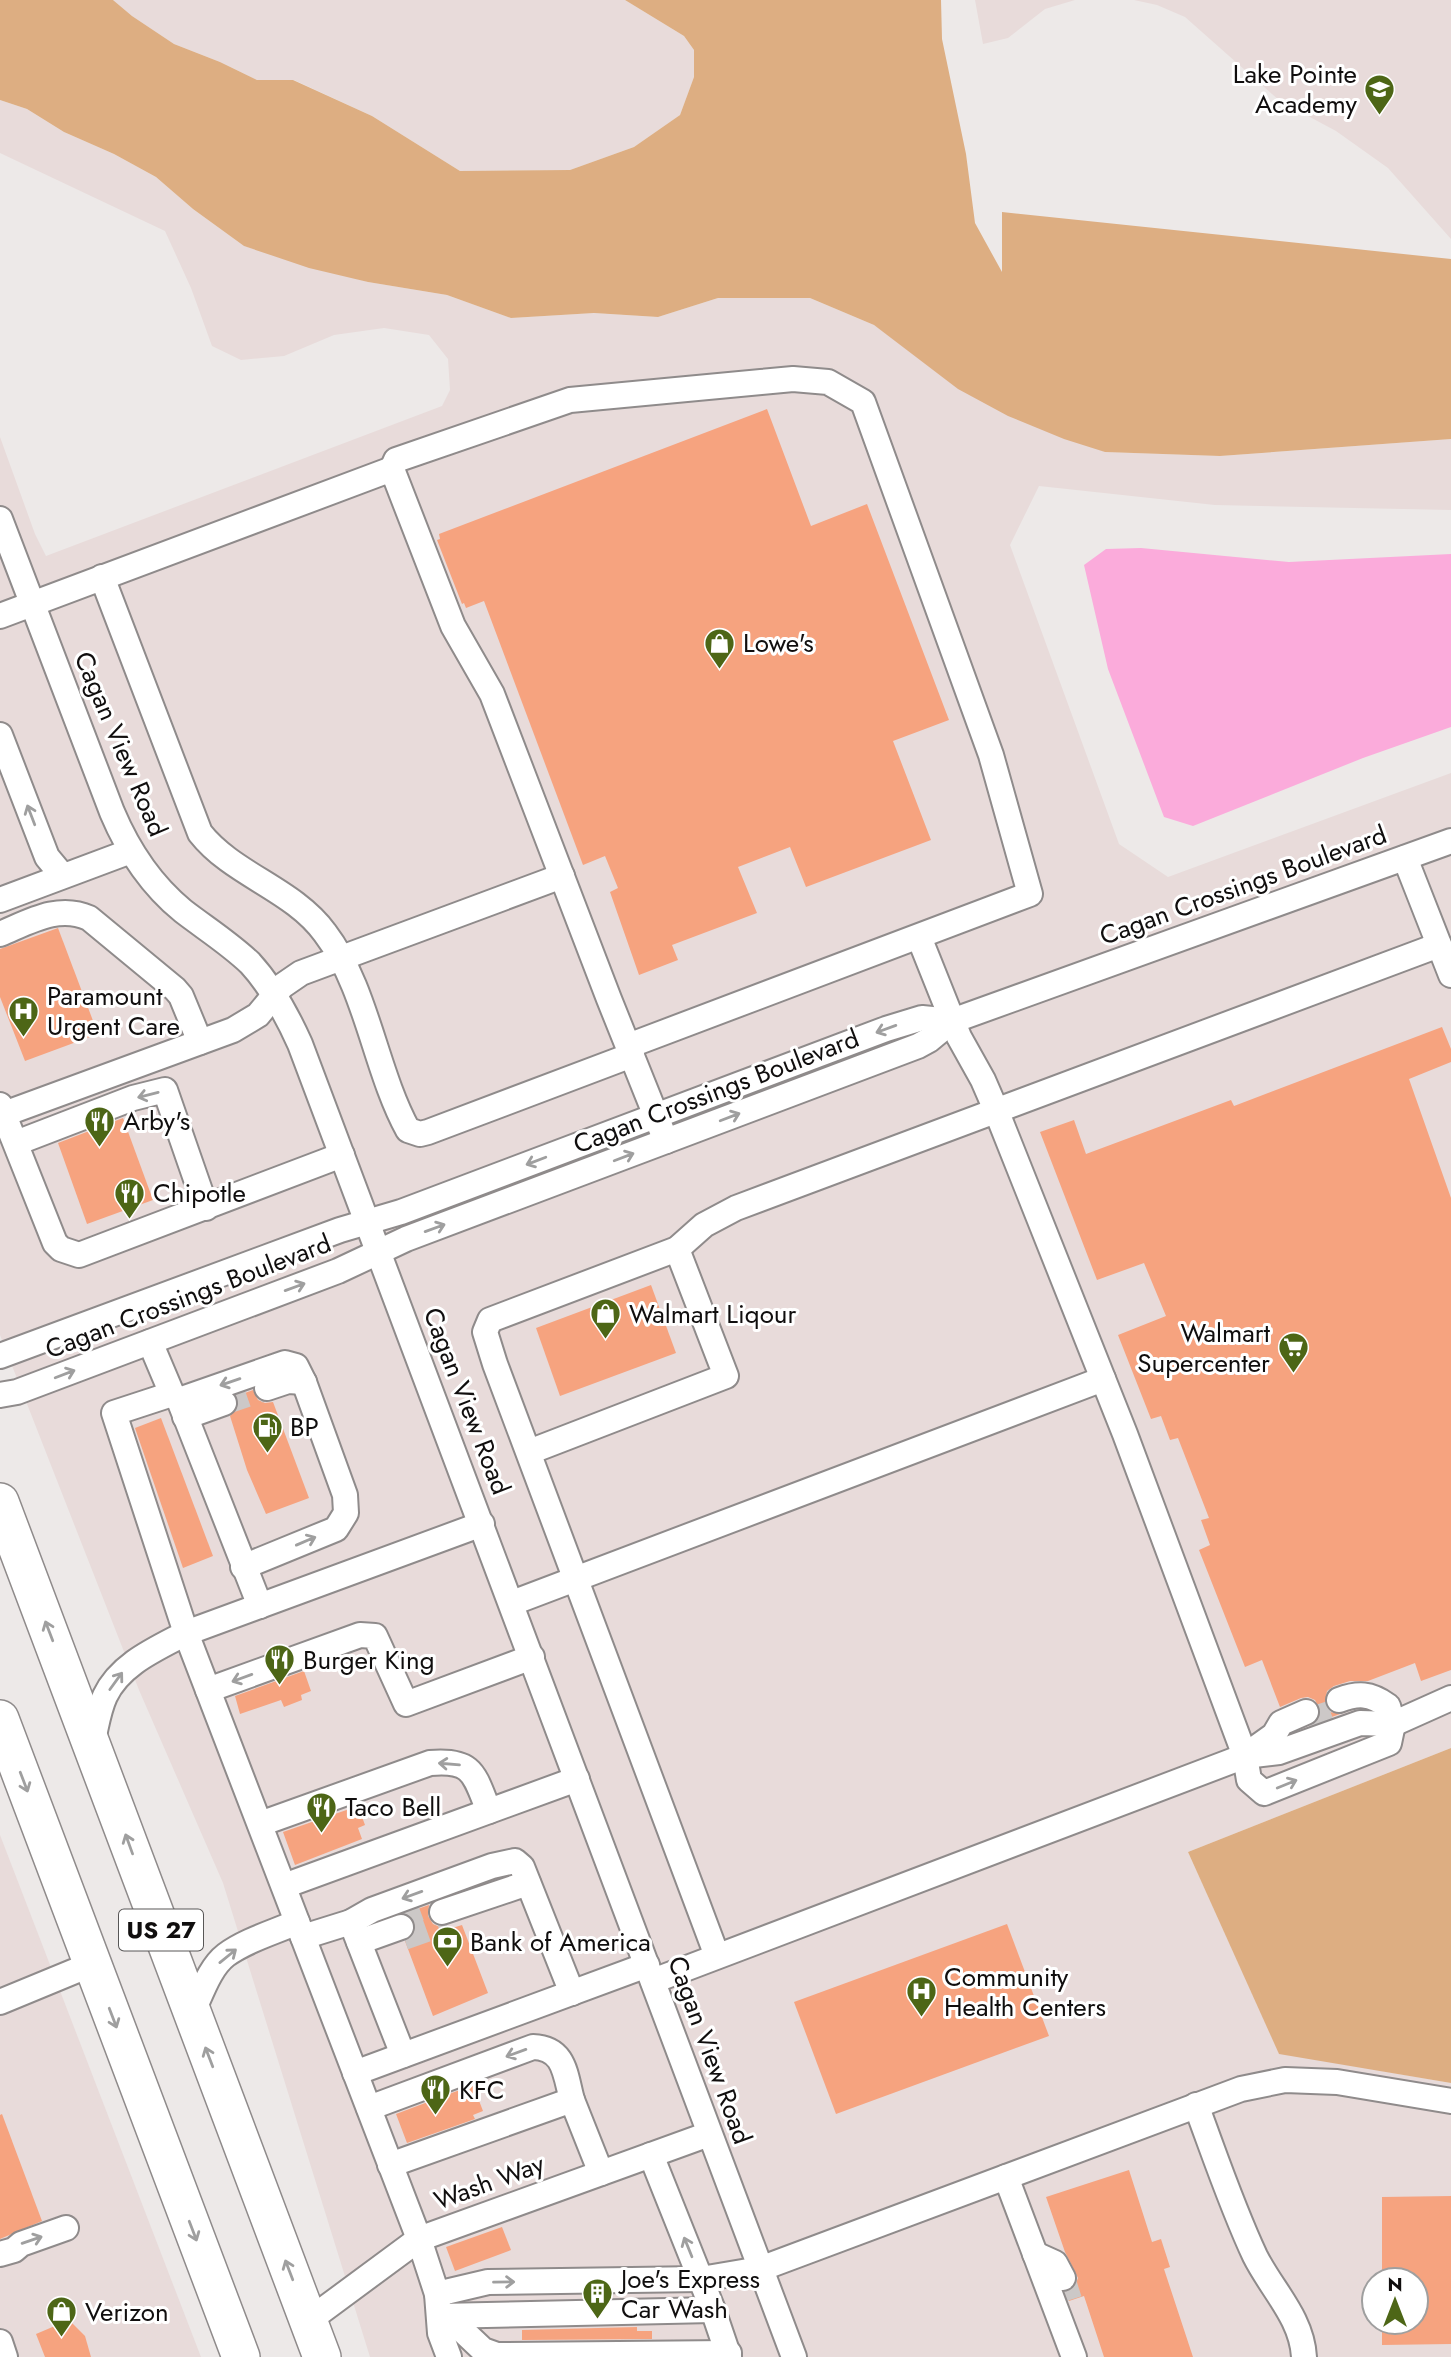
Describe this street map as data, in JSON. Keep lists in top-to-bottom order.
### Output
{
  "streets": {
    "highway": ["US 27"],
    "street": ["Cagan View Road", "Cagan Crossings Boulevard", "Wash Way"]
  },
  "crossings": [
    ["Cagan View Road", "Cagan Crossings Boulevard"],
    ["Cagan View Road", "Wash Way"],
    ["US 27", "Wash Way"]
  ],
  "places": {
    "school or university": ["Lake Pointe Academy"],
    "shop": ["Lowe's", "Walmart Liqour", "Verizon"],
    "hospital": ["Paramount Urgent Care", "Community Health Centers"],
    "restaurant": [
      "Arby's",
      "Chipotle",
      "Burger King",
      "Taco Bell",
      "KFC"
    ],
    "supermarket": ["Walmart Supercenter"],
    "fuel station": ["BP"],
    "bank": ["Bank of America"],
    "building": ["Joe's Express Car Wash"]
  },
  "north": "top"
}
